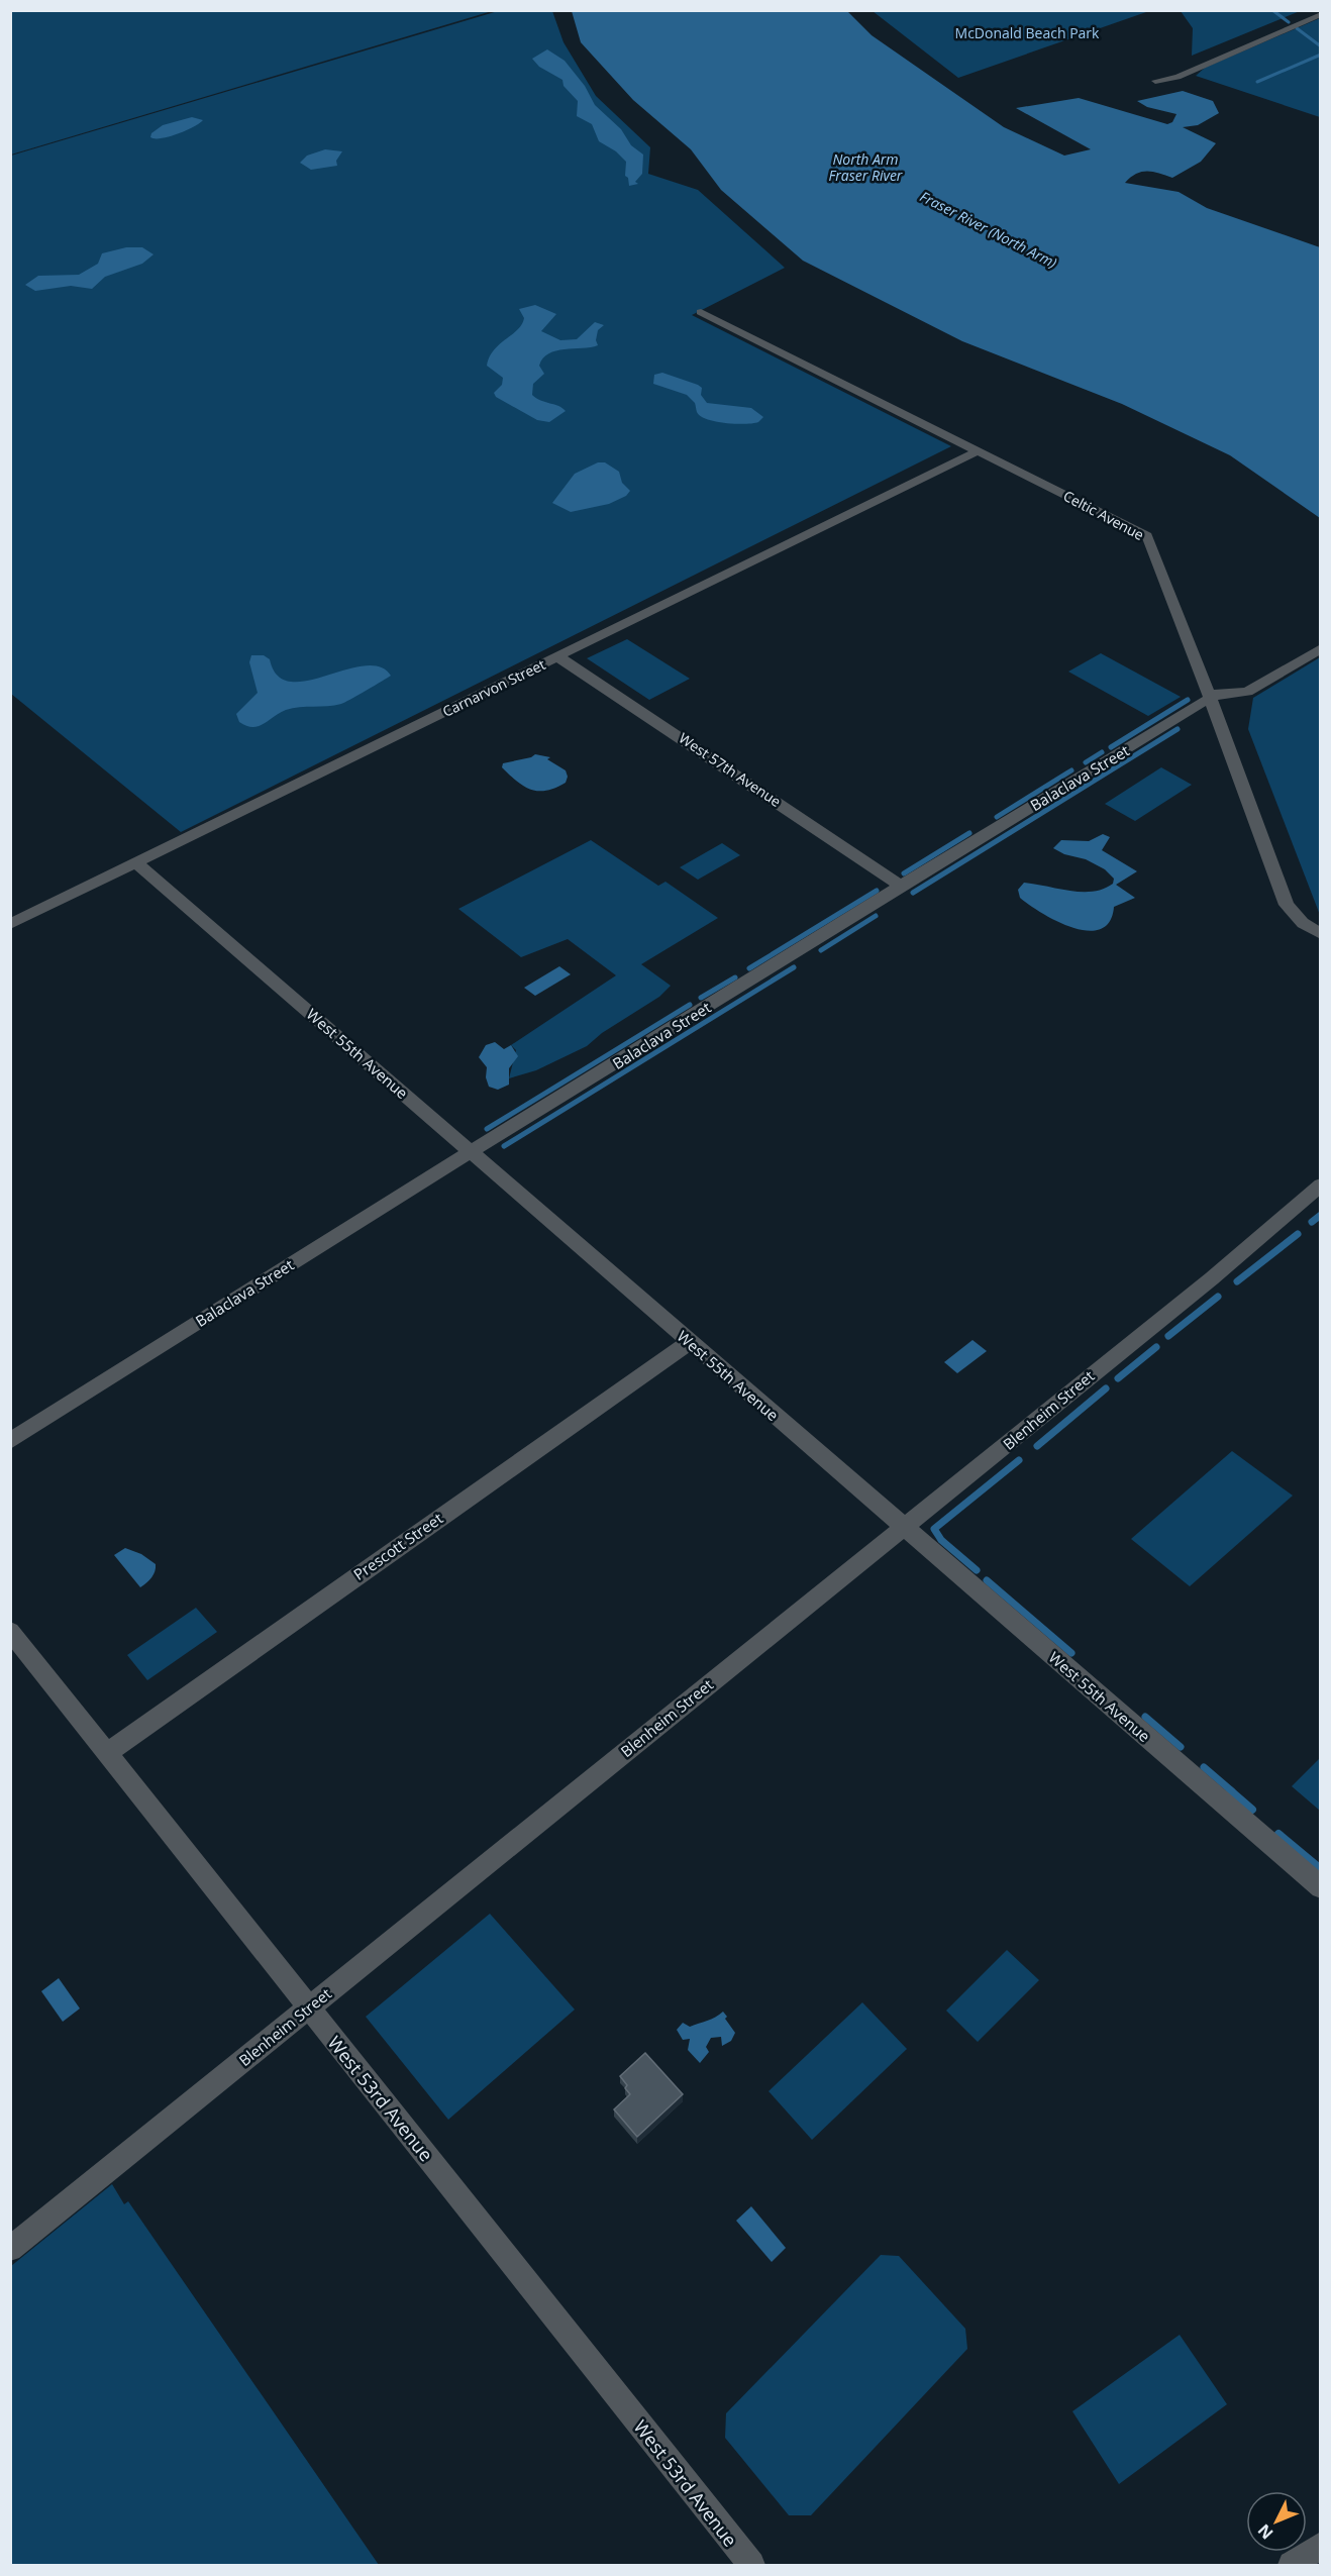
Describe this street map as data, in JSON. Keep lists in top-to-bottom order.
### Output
{
  "streets": {
    "street": [
      "Celtic Avenue",
      "Carnarvon Street",
      "West 57th Avenue",
      "Balaclava Street",
      "West 55th Avenue",
      "Blenheim Street",
      "Prescott Street",
      "West 53rd Avenue"
    ]
  },
  "crossings": [
    ["Celtic Avenue", "Carnarvon Street"],
    ["Celtic Avenue", "Balaclava Street"],
    ["Carnarvon Street", "West 57th Avenue"],
    ["Carnarvon Street", "West 55th Avenue"],
    ["West 57th Avenue", "Balaclava Street"],
    ["Balaclava Street", "West 55th Avenue"],
    ["West 55th Avenue", "Blenheim Street"],
    ["West 55th Avenue", "Prescott Street"],
    ["Blenheim Street", "West 53rd Avenue"],
    ["Prescott Street", "West 53rd Avenue"]
  ],
  "water": ["North Arm Fraser River", "Fraser River (North Arm)"],
  "parks": ["McDonald Beach Park"],
  "north": "bottom left"
}
